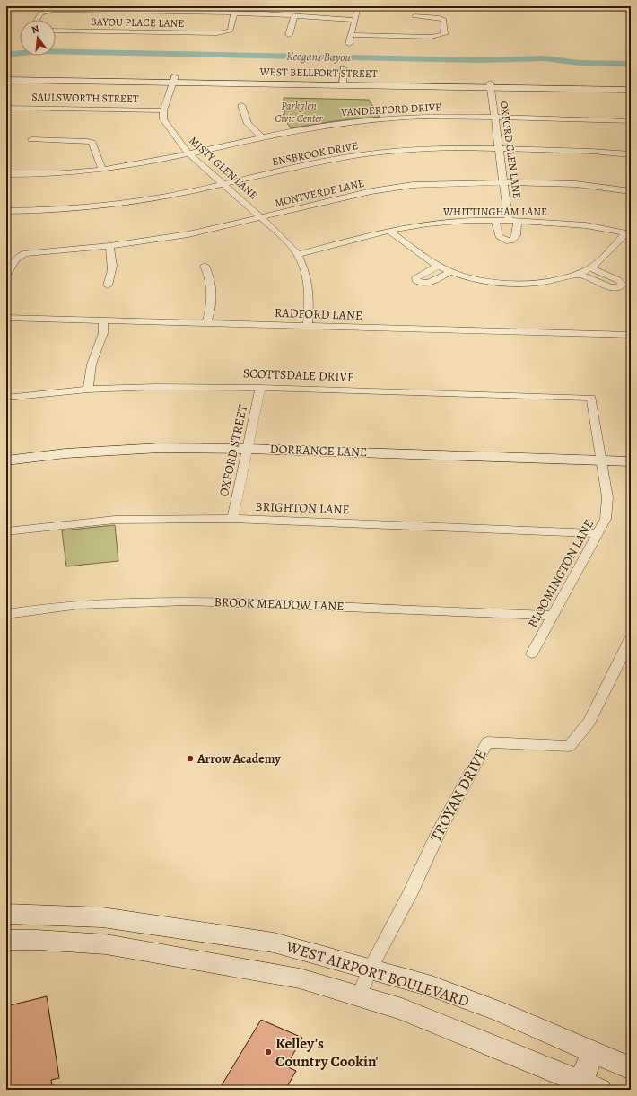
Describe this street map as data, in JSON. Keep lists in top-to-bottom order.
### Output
{
  "streets": {
    "main road": ["WEST BELLFORT STREET", "DORRANCE LANE", "WEST AIRPORT BOULEVARD"],
    "street": [
      "BAYOU PLACE LANE",
      "SAULSWORTH STREET",
      "VANDERFORD DRIVE",
      "OXFORD GLEN LANE",
      "ENSBROOK DRIVE",
      "MISTY GLEN LANE",
      "MONTVERDE LANE",
      "WHITTINGHAM LANE",
      "RADFORD LANE",
      "SCOTTSDALE DRIVE",
      "OXFORD STREET",
      "BRIGHTON LANE",
      "BLOOMINGTON LANE",
      "BROOK MEADOW LANE",
      "TROYAN DRIVE"
    ]
  },
  "crossings": [
    ["WEST BELLFORT STREET", "OXFORD GLEN LANE"],
    ["SAULSWORTH STREET", "MISTY GLEN LANE"],
    ["VANDERFORD DRIVE", "OXFORD GLEN LANE"],
    ["VANDERFORD DRIVE", "MISTY GLEN LANE"],
    ["OXFORD GLEN LANE", "ENSBROOK DRIVE"],
    ["OXFORD GLEN LANE", "MONTVERDE LANE"],
    ["OXFORD GLEN LANE", "WHITTINGHAM LANE"],
    ["ENSBROOK DRIVE", "MISTY GLEN LANE"],
    ["MISTY GLEN LANE", "MONTVERDE LANE"],
    ["MISTY GLEN LANE", "WHITTINGHAM LANE"],
    ["MISTY GLEN LANE", "RADFORD LANE"],
    ["SCOTTSDALE DRIVE", "OXFORD STREET"],
    ["SCOTTSDALE DRIVE", "BLOOMINGTON LANE"],
    ["OXFORD STREET", "DORRANCE LANE"],
    ["OXFORD STREET", "BRIGHTON LANE"],
    ["DORRANCE LANE", "BLOOMINGTON LANE"],
    ["BRIGHTON LANE", "BLOOMINGTON LANE"],
    ["BLOOMINGTON LANE", "BROOK MEADOW LANE"],
    ["TROYAN DRIVE", "WEST AIRPORT BOULEVARD"]
  ],
  "water": ["Keegans Bayou"],
  "parks": ["Parkglen Civic Center"],
  "places": ["Arrow Academy", "Kelley's Country Cookin'"],
  "north": "top"
}
